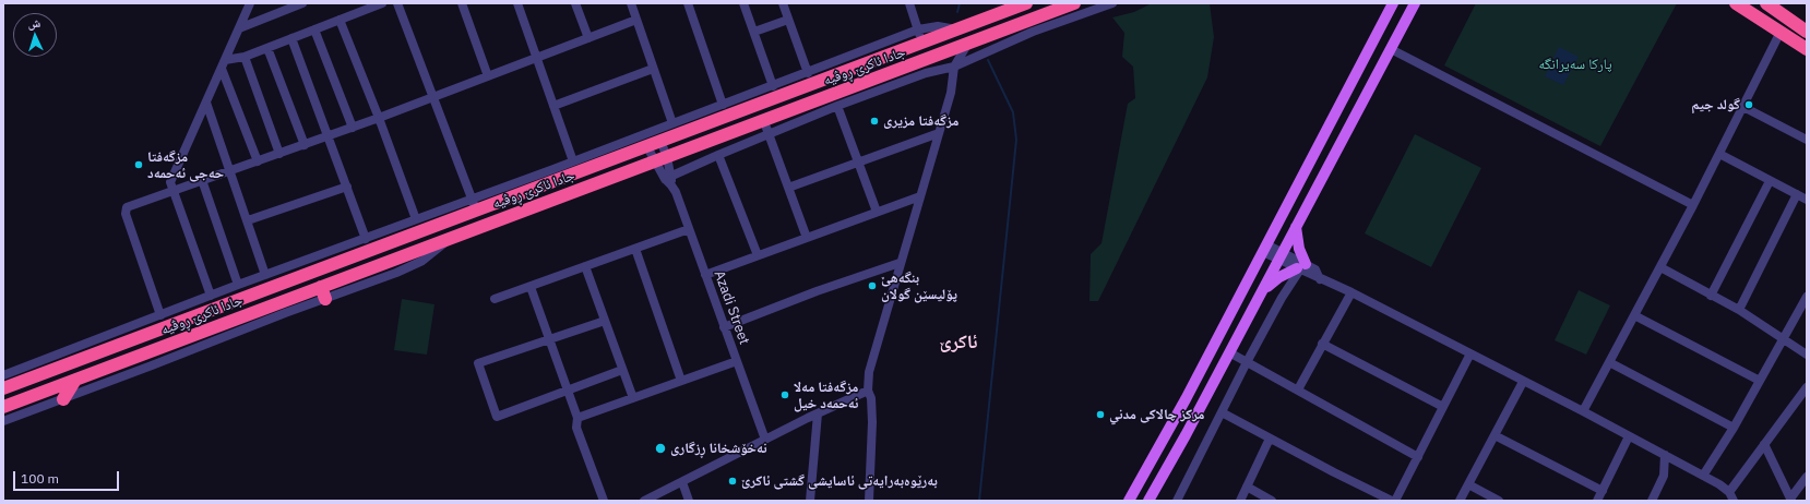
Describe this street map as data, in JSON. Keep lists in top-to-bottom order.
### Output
{
  "streets": {
    "highway": ["جادا ئاکرێ ڕوڤیە"],
    "street": ["Azadi Street"]
  },
  "crossings": [
    ["جادا ئاکرێ ڕوڤیە", "Azadi Street"]
  ],
  "districts": ["ئاکرێ"],
  "parks": ["پارکا سەیرانگه"],
  "places": [
    "گولد جیم",
    "مزگەفتا مزیری",
    "مزگەفتا حەجی ئەحمەد",
    "بنگە‌ھێ پۆلیسێن گولان",
    "مزگەفتا مەلا ئەحمەد خیل",
    "مركز چالاکى مدني",
    "نەخۆشخانا ڕزگاری",
    "بەرێوەبەرایەتی ئاسایشی گشتی ئاکرێ"
  ],
  "scale_bar": "100 m",
  "north": "top"
}
